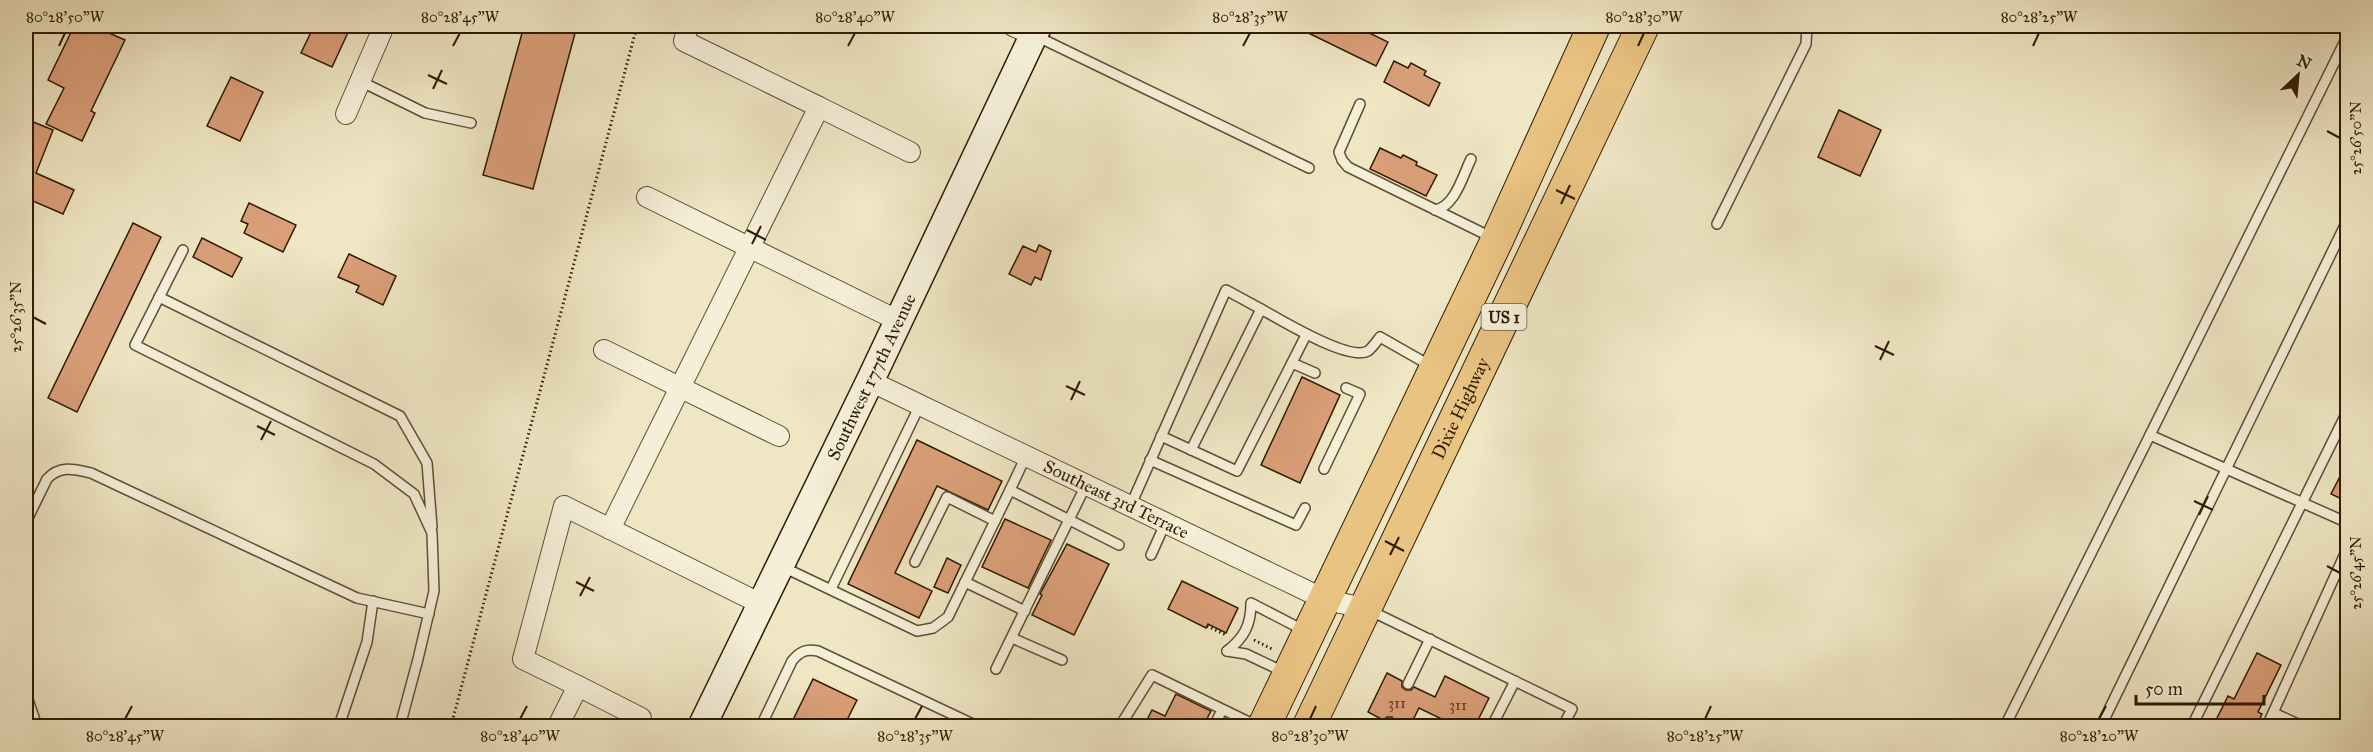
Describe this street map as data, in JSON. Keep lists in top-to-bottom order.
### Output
{
  "streets": {
    "highway": ["US 1", "Dixie Highway"],
    "main road": ["Southwest 177th Avenue"],
    "street": ["Southeast 3rd Terrace"]
  },
  "crossings": [
    ["US 1", "Southeast 3rd Terrace"],
    ["Southwest 177th Avenue", "Southeast 3rd Terrace"],
    ["Dixie Highway", "Southeast 3rd Terrace"]
  ],
  "house_numbers": ["311", "311"],
  "scale_bar": "50 m",
  "north": "top right",
  "coordinates": [
    "80°28'50\"W",
    "80°28'45\"W",
    "80°28'40\"W",
    "80°28'35\"W",
    "80°28'30\"W",
    "80°28'25\"W",
    "25°26'50\"N",
    "25°26'35\"N",
    "25°26'45\"N",
    "80°28'20\"W"
  ]
}
